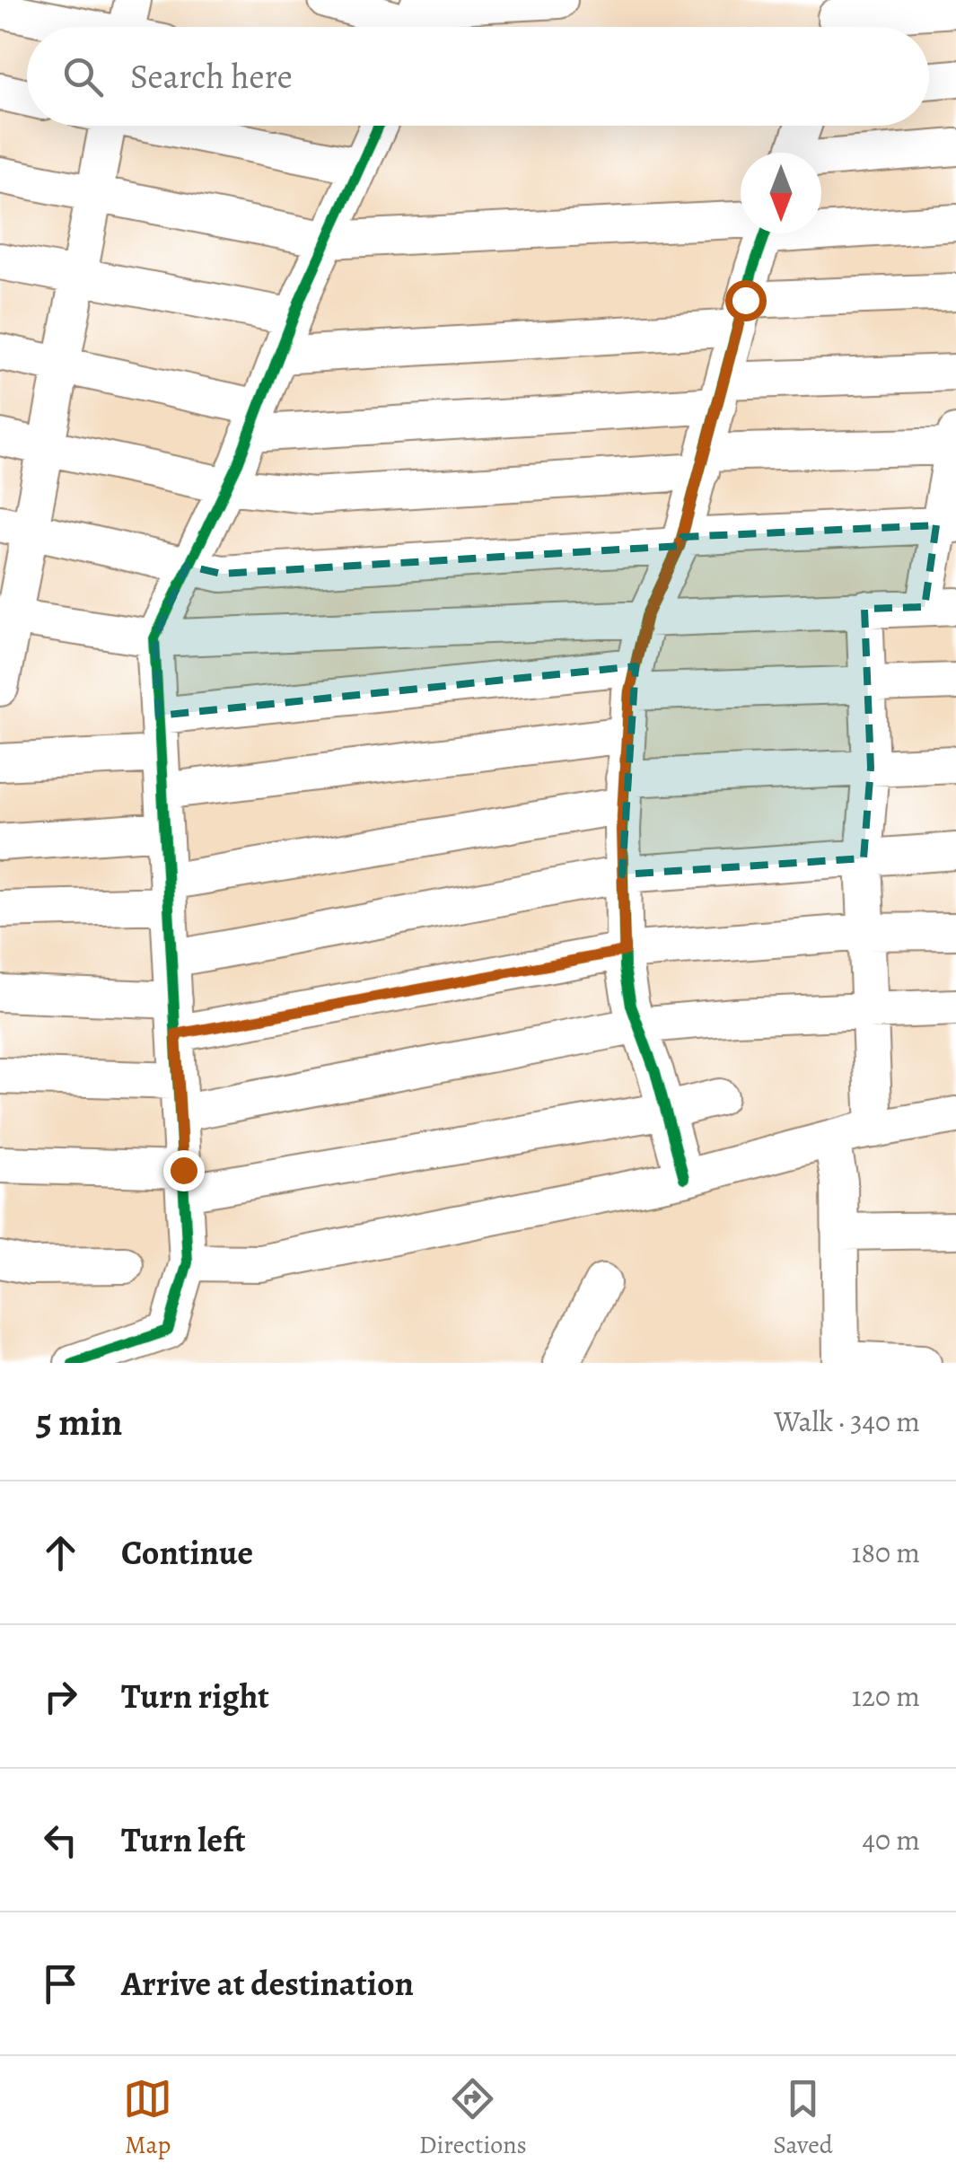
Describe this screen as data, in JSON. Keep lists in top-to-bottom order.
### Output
{
  "north": "bottom",
  "page": {
    "search": "Search here",
    "heading": ["5 min", "Walk · 340 m"],
    "list": [
      ["Continue", "180 m"],
      ["Turn right", "120 m"],
      ["Turn left", "40 m"],
      "Arrive at destination"
    ],
    "nav": ["Map", "Directions", "Saved"]
  }
}
